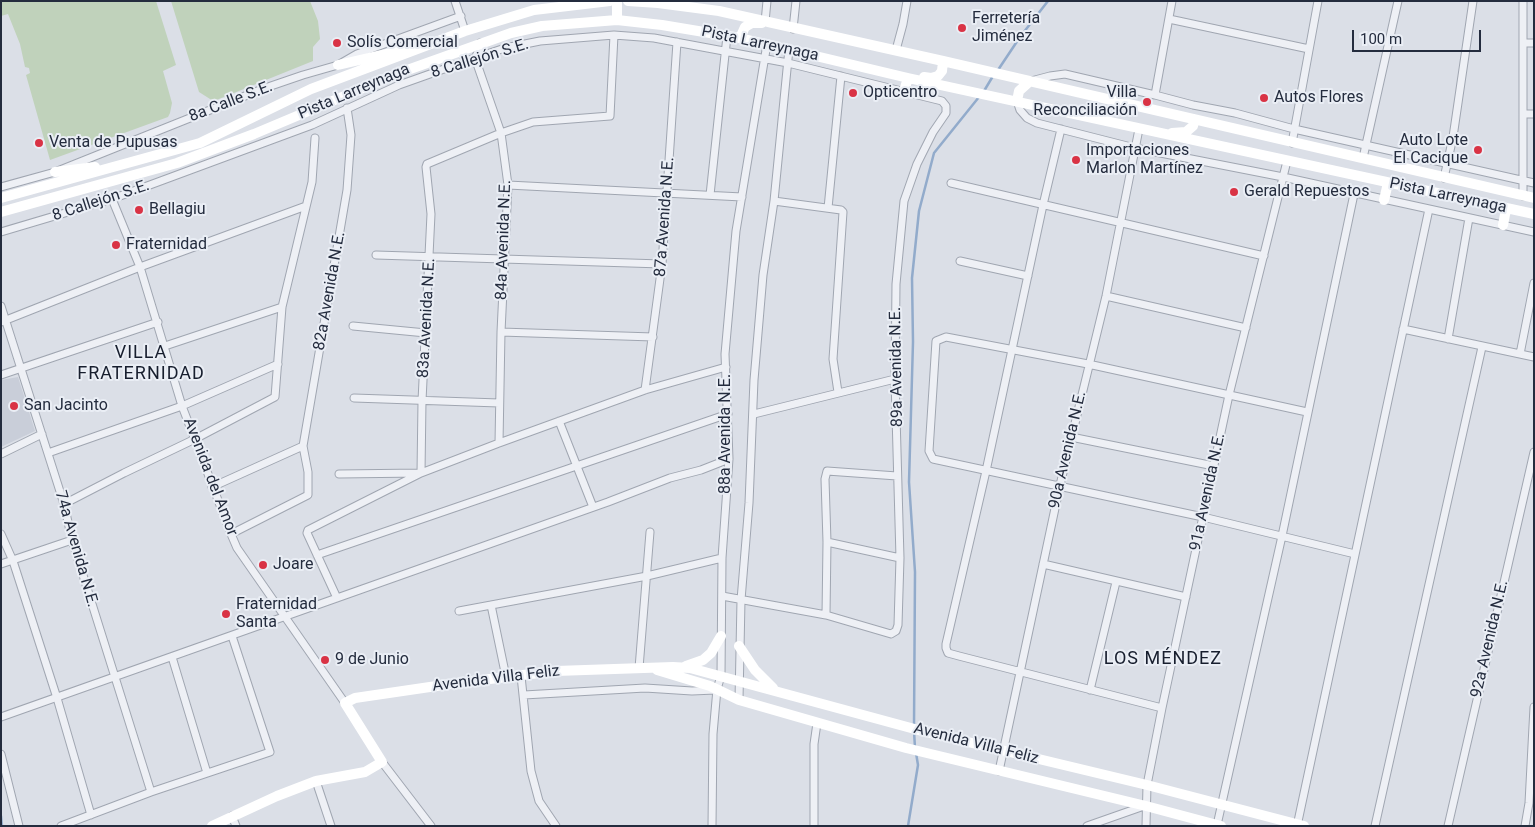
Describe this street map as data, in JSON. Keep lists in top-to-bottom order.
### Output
{
  "streets": {
    "main road": ["Pista Larreynaga", "Avenida del Amor", "Avenida Villa Feliz"],
    "street": [
      "8 Callejón S.E.",
      "8a Calle S.E.",
      "87a Avenida N.E.",
      "84a Avenida N.E.",
      "82a Avenida N.E.",
      "83a Avenida N.E.",
      "89a Avenida N.E.",
      "88a Avenida N.E.",
      "90a Avenida N.E.",
      "91a Avenida N.E.",
      "74a Avenida N.E.",
      "92a Avenida N.E."
    ]
  },
  "crossings": [
    ["Pista Larreynaga", "88a Avenida N.E."],
    ["Pista Larreynaga", "90a Avenida N.E."],
    ["Pista Larreynaga", "91a Avenida N.E."],
    ["8 Callejón S.E.", "87a Avenida N.E."],
    ["8 Callejón S.E.", "84a Avenida N.E."],
    ["8 Callejón S.E.", "82a Avenida N.E."],
    ["8 Callejón S.E.", "89a Avenida N.E."],
    ["8 Callejón S.E.", "88a Avenida N.E."],
    ["8 Callejón S.E.", "Avenida del Amor"],
    ["84a Avenida N.E.", "83a Avenida N.E."],
    ["82a Avenida N.E.", "Avenida del Amor"],
    ["88a Avenida N.E.", "Avenida Villa Feliz"],
    ["90a Avenida N.E.", "Avenida Villa Feliz"],
    ["Avenida del Amor", "Avenida Villa Feliz"],
    ["91a Avenida N.E.", "Avenida Villa Feliz"]
  ],
  "districts": ["VILLA FRATERNIDAD", "LOS MÉNDEZ"],
  "places": [
    "Ferretería Jiménez",
    "Solís Comercial",
    "Opticentro",
    "Autos Flores",
    "Villa Reconciliación",
    "Venta de Pupusas",
    "Auto Lote El Cacique",
    "Importaciones Marlon Martínez",
    "Gerald Repuestos",
    "Bellagiu",
    "Fraternidad",
    "San Jacinto",
    "Joare",
    "Fraternidad Santa",
    "9 de Junio"
  ],
  "scale_bar": "100 m"
}
